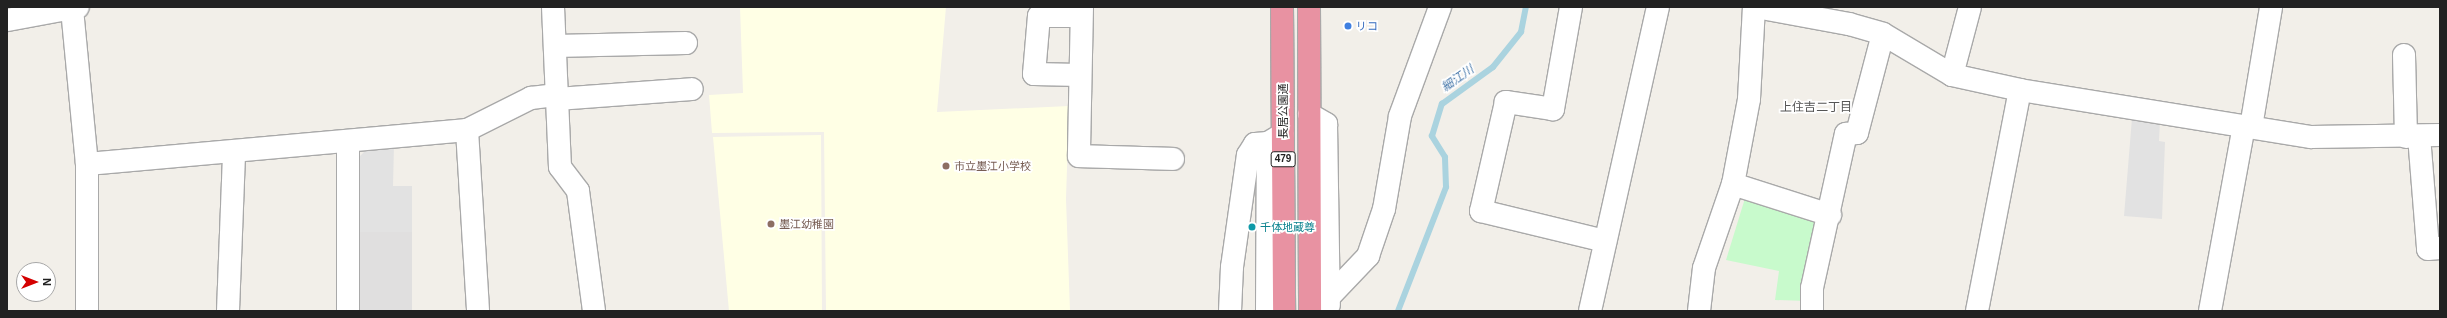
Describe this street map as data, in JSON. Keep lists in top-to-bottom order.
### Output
{
  "streets": {
    "highway": ["長居公園通", "479"]
  },
  "districts": ["上住吉二丁目"],
  "water": ["細江川"],
  "places": [
    "リコ",
    "市立墨江小学校",
    "墨江幼稚園",
    "千体地蔵尊"
  ],
  "north": "right"
}
